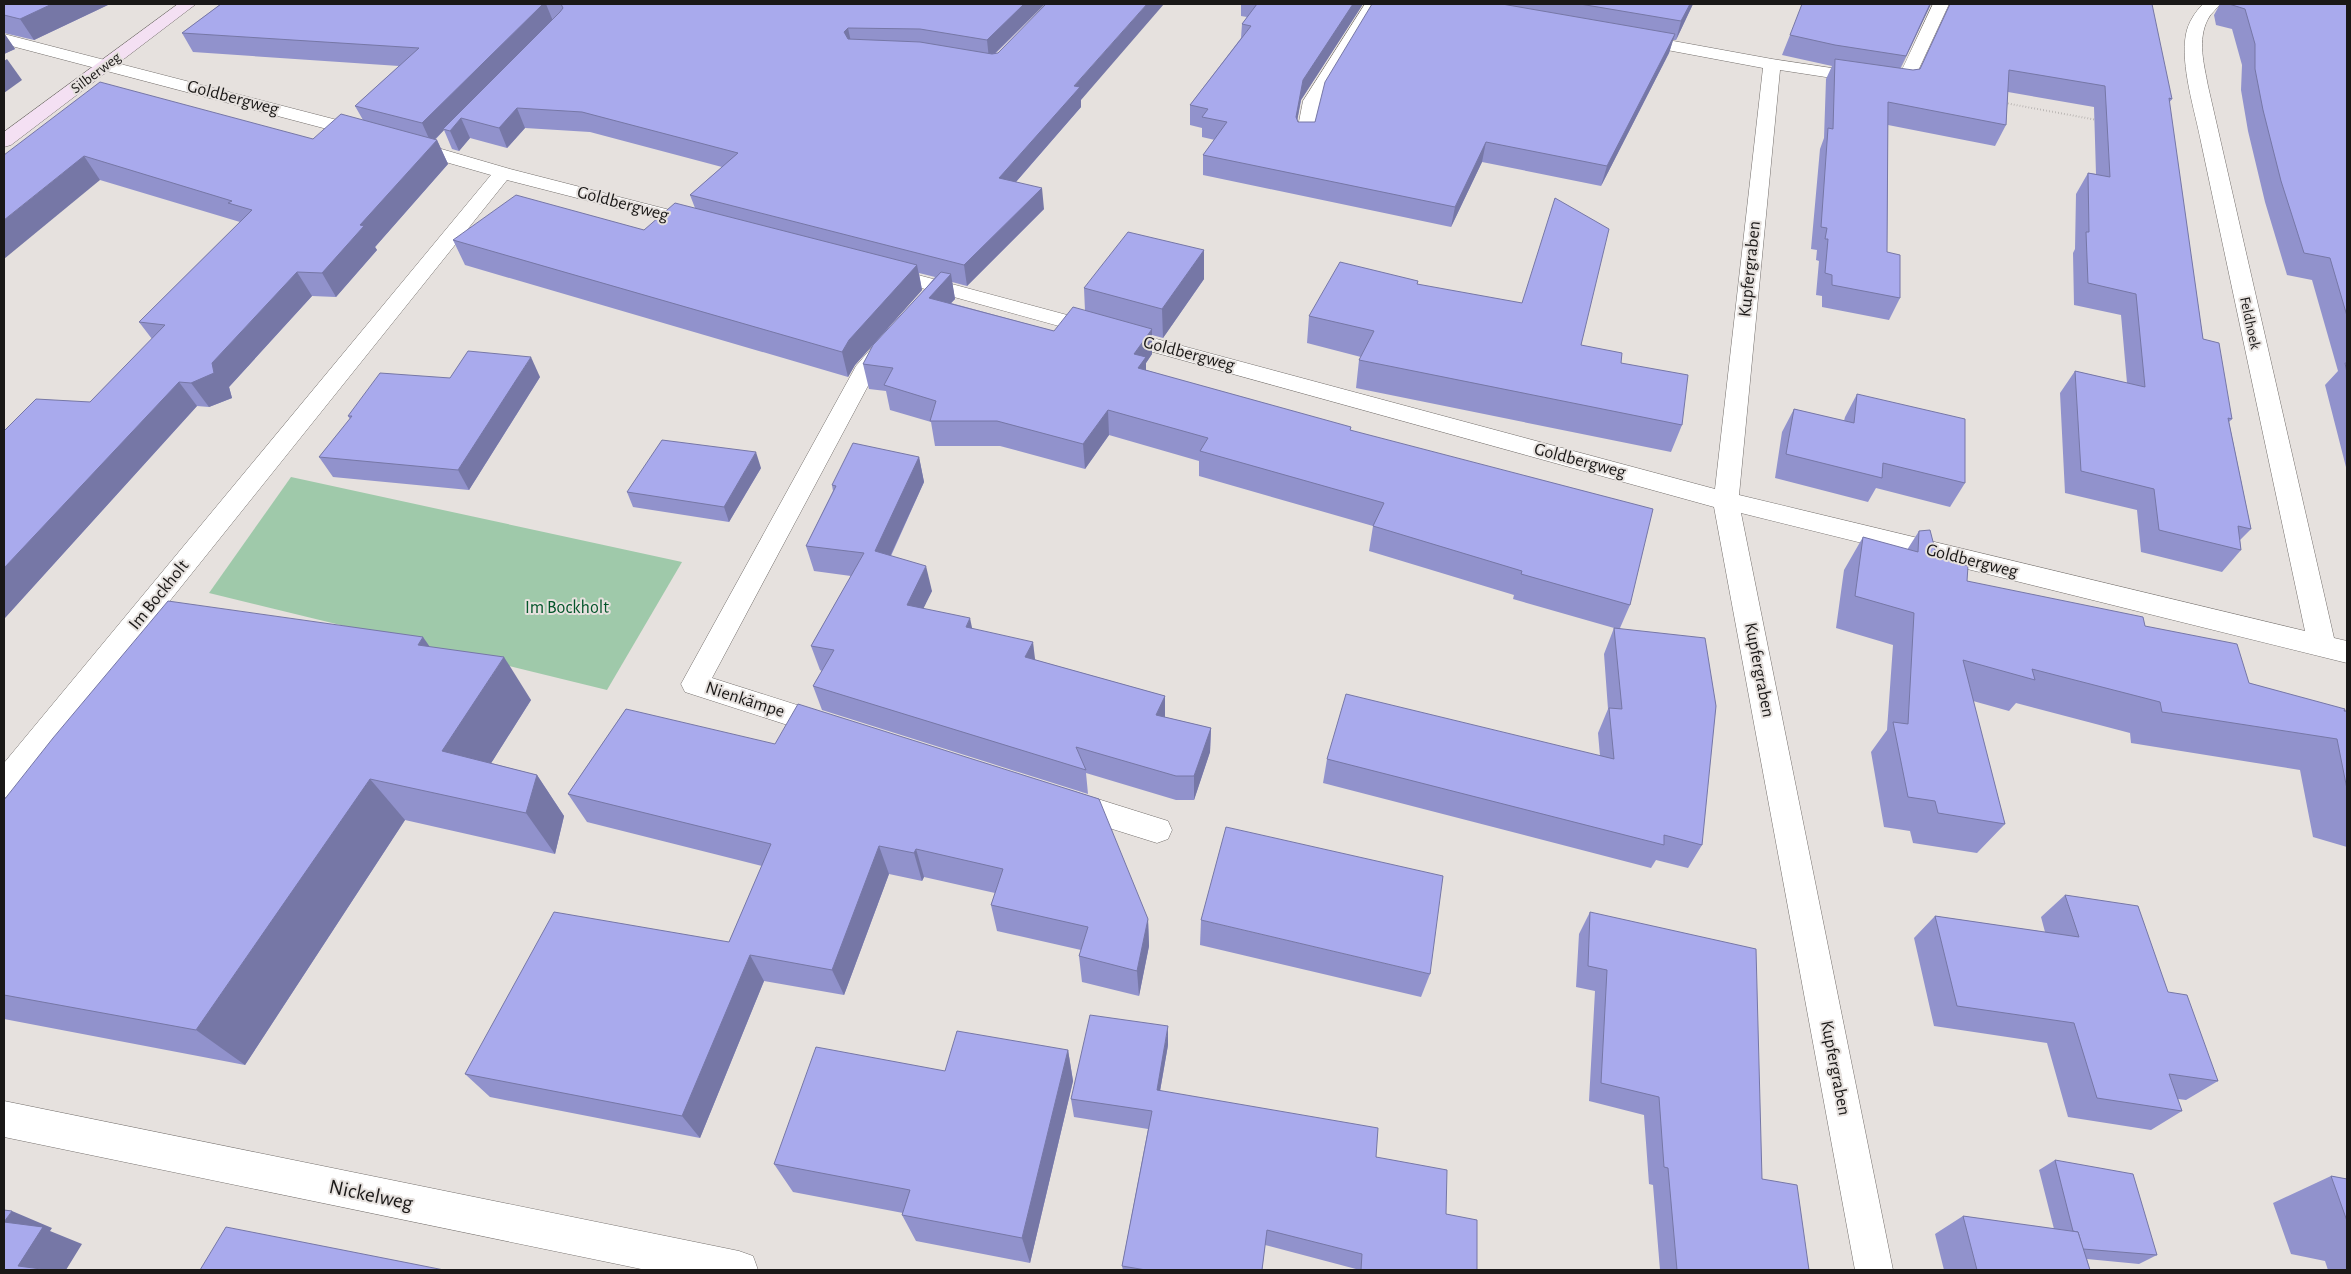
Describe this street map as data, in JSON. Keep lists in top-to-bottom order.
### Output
{
  "streets": {
    "street": [
      "Silberweg",
      "Goldbergweg",
      "Kupfergraben",
      "Feldhoek",
      "Im Bockholt",
      "Nienkämpe",
      "Nickelweg"
    ]
  },
  "crossings": [
    ["Silberweg", "Goldbergweg"],
    ["Goldbergweg", "Kupfergraben"],
    ["Goldbergweg", "Feldhoek"],
    ["Goldbergweg", "Im Bockholt"],
    ["Goldbergweg", "Nienkämpe"]
  ],
  "parks": ["Im Bockholt"]
}
